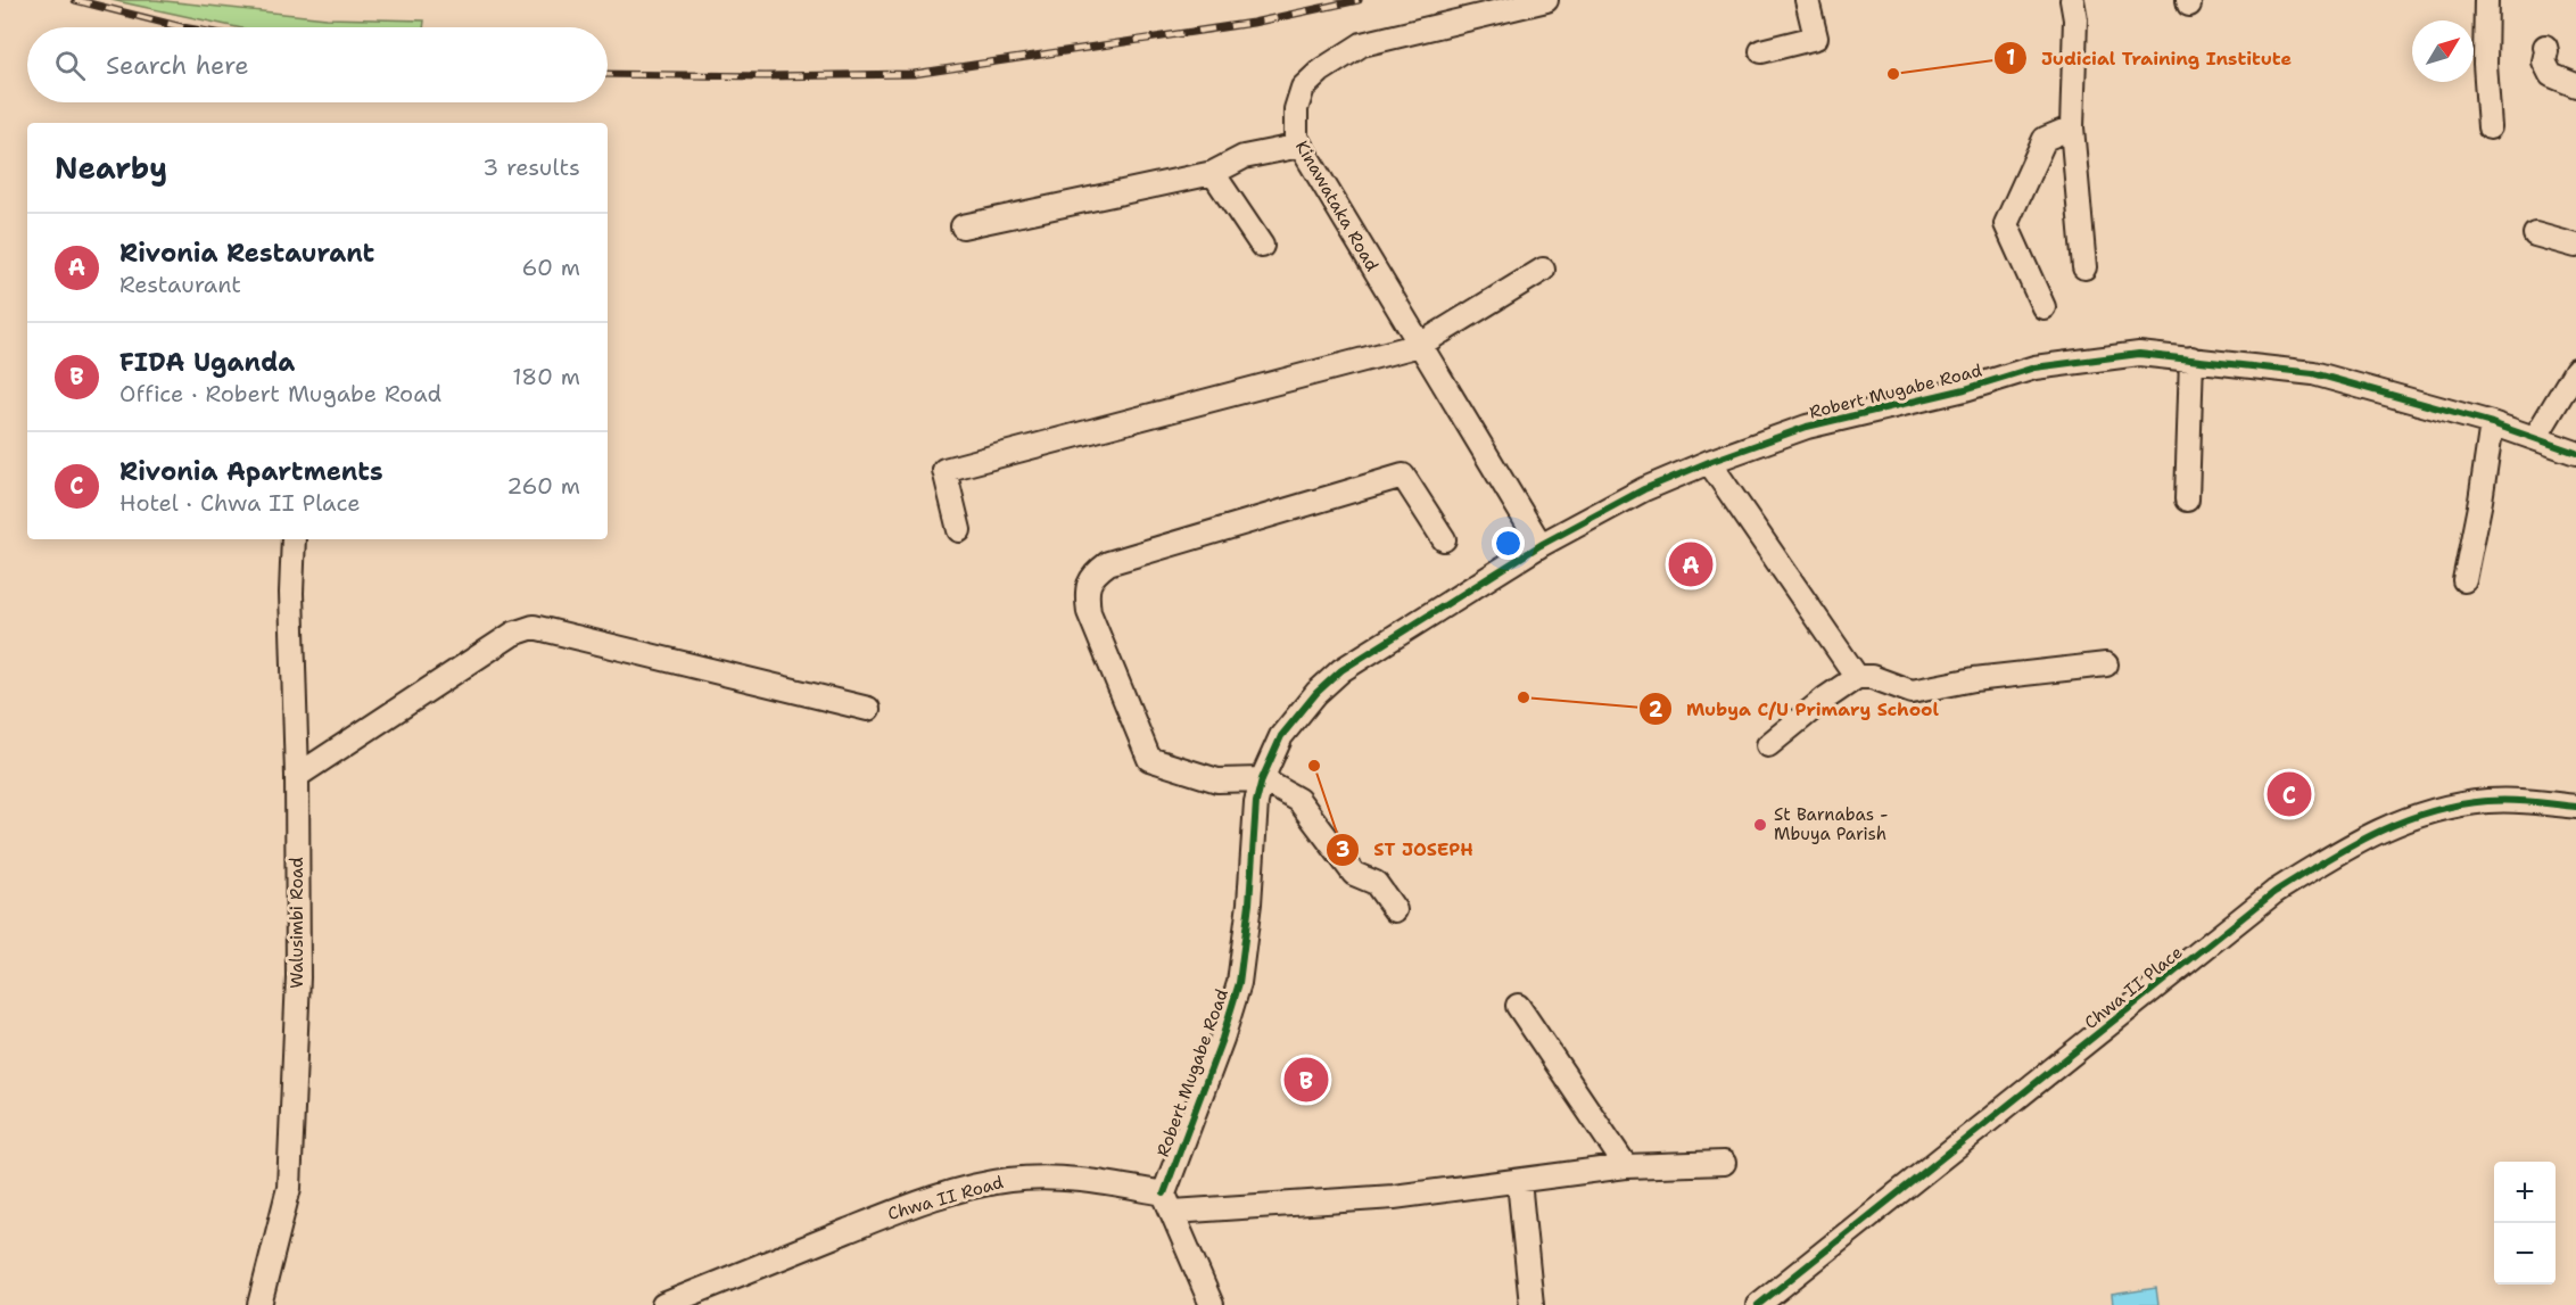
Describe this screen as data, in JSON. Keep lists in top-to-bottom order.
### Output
{
  "streets": {
    "street": [
      "Kinawataka Road",
      "Robert Mugabe Road",
      "Walusimbi Road",
      "Chwa II Place",
      "Chwa II Road"
    ]
  },
  "crossings": [
    ["Kinawataka Road", "Robert Mugabe Road"],
    ["Robert Mugabe Road", "Chwa II Road"]
  ],
  "places": [
    "Judicial Training Institute",
    "Mubya C/U Primary School",
    "ST JOSEPH",
    "St Barnabas - Mbuya Parish"
  ],
  "north": "top right",
  "page": {
    "search": "Search here",
    "heading": ["Nearby", "3 results"],
    "list": [
      {
        "mark": "A",
        "name": "Rivonia Restaurant",
        "note": "Restaurant",
        "value": "60 m"
      },
      {
        "mark": "B",
        "name": "FIDA Uganda",
        "note": "Office · Robert Mugabe Road",
        "value": "180 m"
      },
      {
        "mark": "C",
        "name": "Rivonia Apartments",
        "note": "Hotel · Chwa II Place",
        "value": "260 m"
      }
    ],
    "pins": ["A", "C", "B"],
    "map_buttons": ["+", "−"]
  }
}
